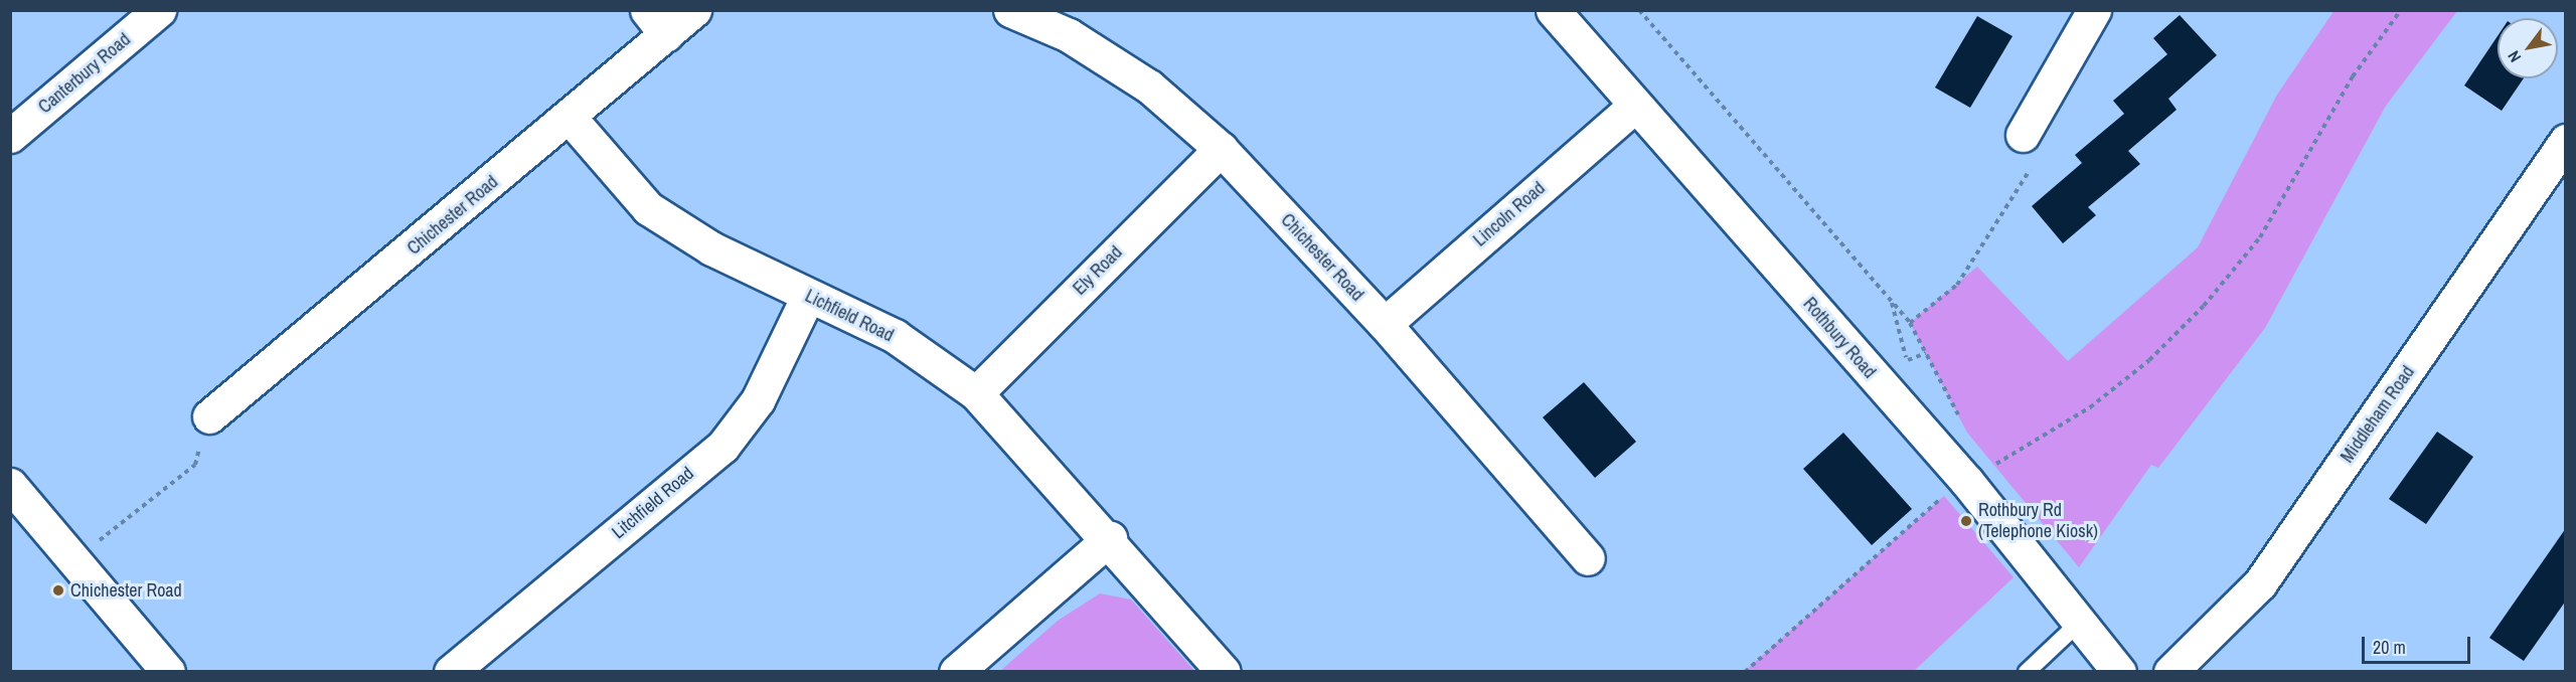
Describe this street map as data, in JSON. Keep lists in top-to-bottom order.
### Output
{
  "streets": {
    "street": [
      "Canterbury Road",
      "Lincoln Road",
      "Chichester Road",
      "Ely Road",
      "Lichfield Road",
      "Rothbury Road",
      "Middleham Road",
      "Litchfield Road"
    ]
  },
  "crossings": [
    ["Lincoln Road", "Chichester Road"],
    ["Lincoln Road", "Rothbury Road"],
    ["Chichester Road", "Ely Road"],
    ["Chichester Road", "Lichfield Road"],
    ["Ely Road", "Lichfield Road"],
    ["Lichfield Road", "Litchfield Road"]
  ],
  "places": ["Rothbury Rd (Telephone Kiosk)", "Chichester Road"],
  "scale_bar": "20 m",
  "north": "bottom left"
}
